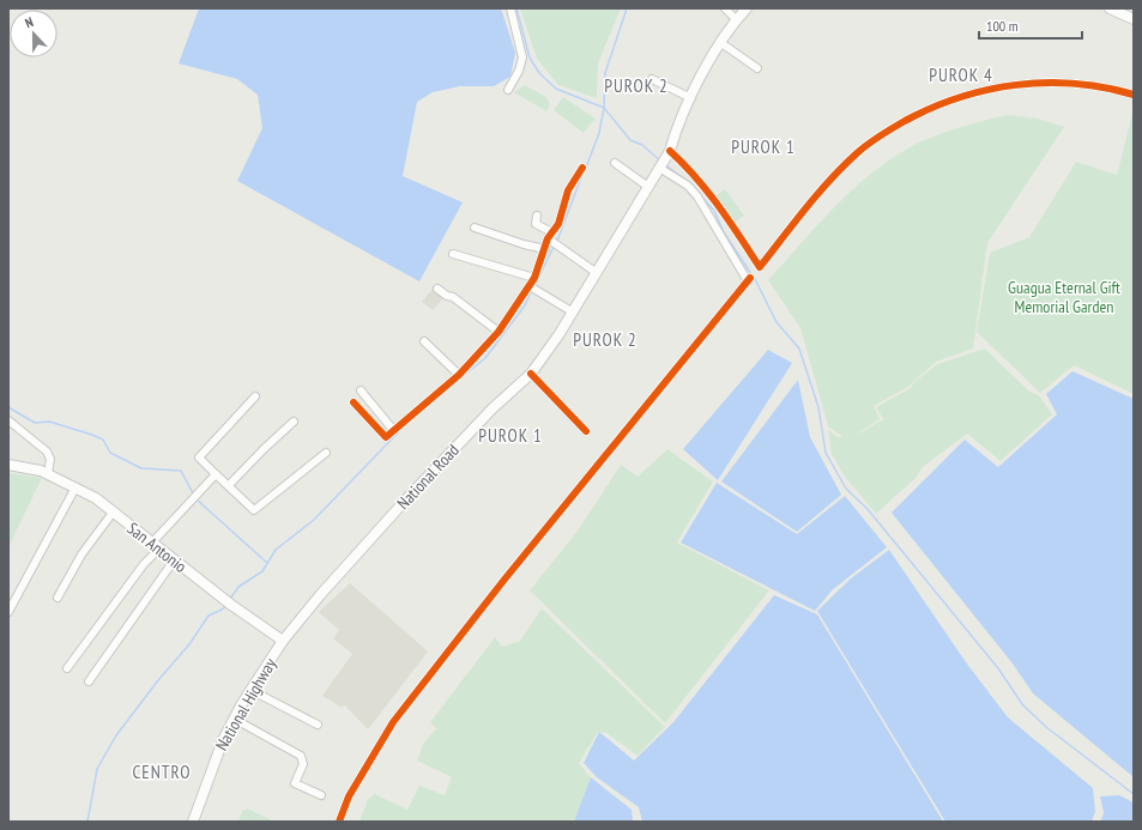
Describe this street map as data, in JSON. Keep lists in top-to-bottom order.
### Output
{
  "streets": {
    "main road": ["National Road", "San Antonio", "National Highway"]
  },
  "crossings": [
    ["National Road", "San Antonio"],
    ["National Road", "National Highway"],
    ["San Antonio", "National Highway"]
  ],
  "districts": [
    "PUROK 4",
    "PUROK 2",
    "PUROK 1",
    "PUROK 2",
    "PUROK 1",
    "CENTRO"
  ],
  "parks": ["Guagua Eternal Gift Memorial Garden"],
  "scale_bar": "100 m",
  "north": "top"
}
